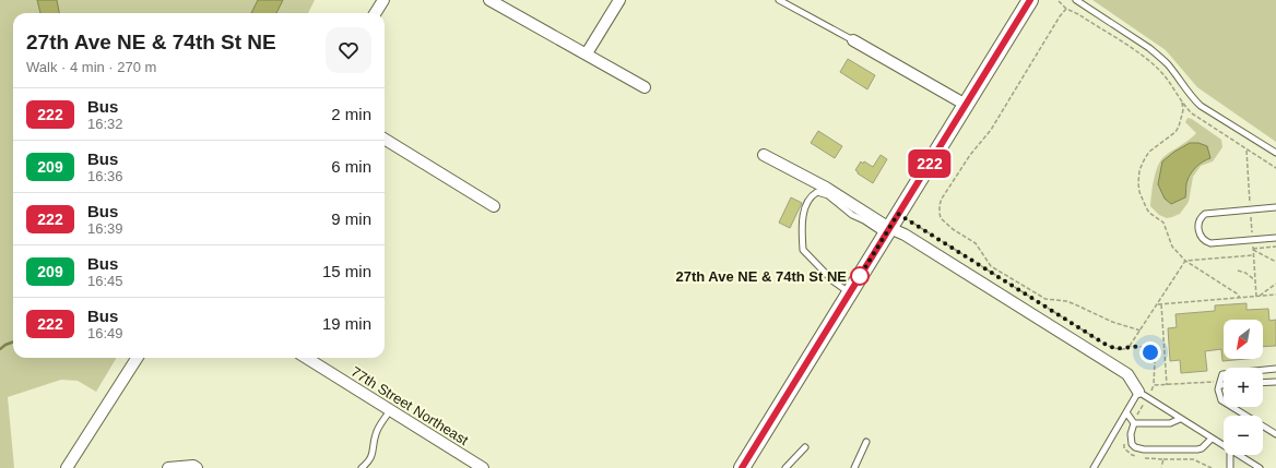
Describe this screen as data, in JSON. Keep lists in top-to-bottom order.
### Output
{
  "streets": {
    "street": ["77th Street Northeast"]
  },
  "places": ["27th Ave NE & 74th St NE"],
  "lines": ["bus line 222"],
  "north": "bottom left",
  "page": {
    "on_map": "222",
    "heading": ["27th Ave NE & 74th St NE", "Walk · 4 min · 270 m"],
    "list": [
      {
        "mark": "222",
        "name": "Bus",
        "note": "16:32",
        "value": "2 min"
      },
      {
        "mark": "209",
        "name": "Bus",
        "note": "16:36",
        "value": "6 min"
      },
      {
        "mark": "222",
        "name": "Bus",
        "note": "16:39",
        "value": "9 min"
      },
      {
        "mark": "209",
        "name": "Bus",
        "note": "16:45",
        "value": "15 min"
      },
      {
        "mark": "222",
        "name": "Bus",
        "note": "16:49",
        "value": "19 min"
      }
    ],
    "map_buttons": ["+", "−"]
  }
}
